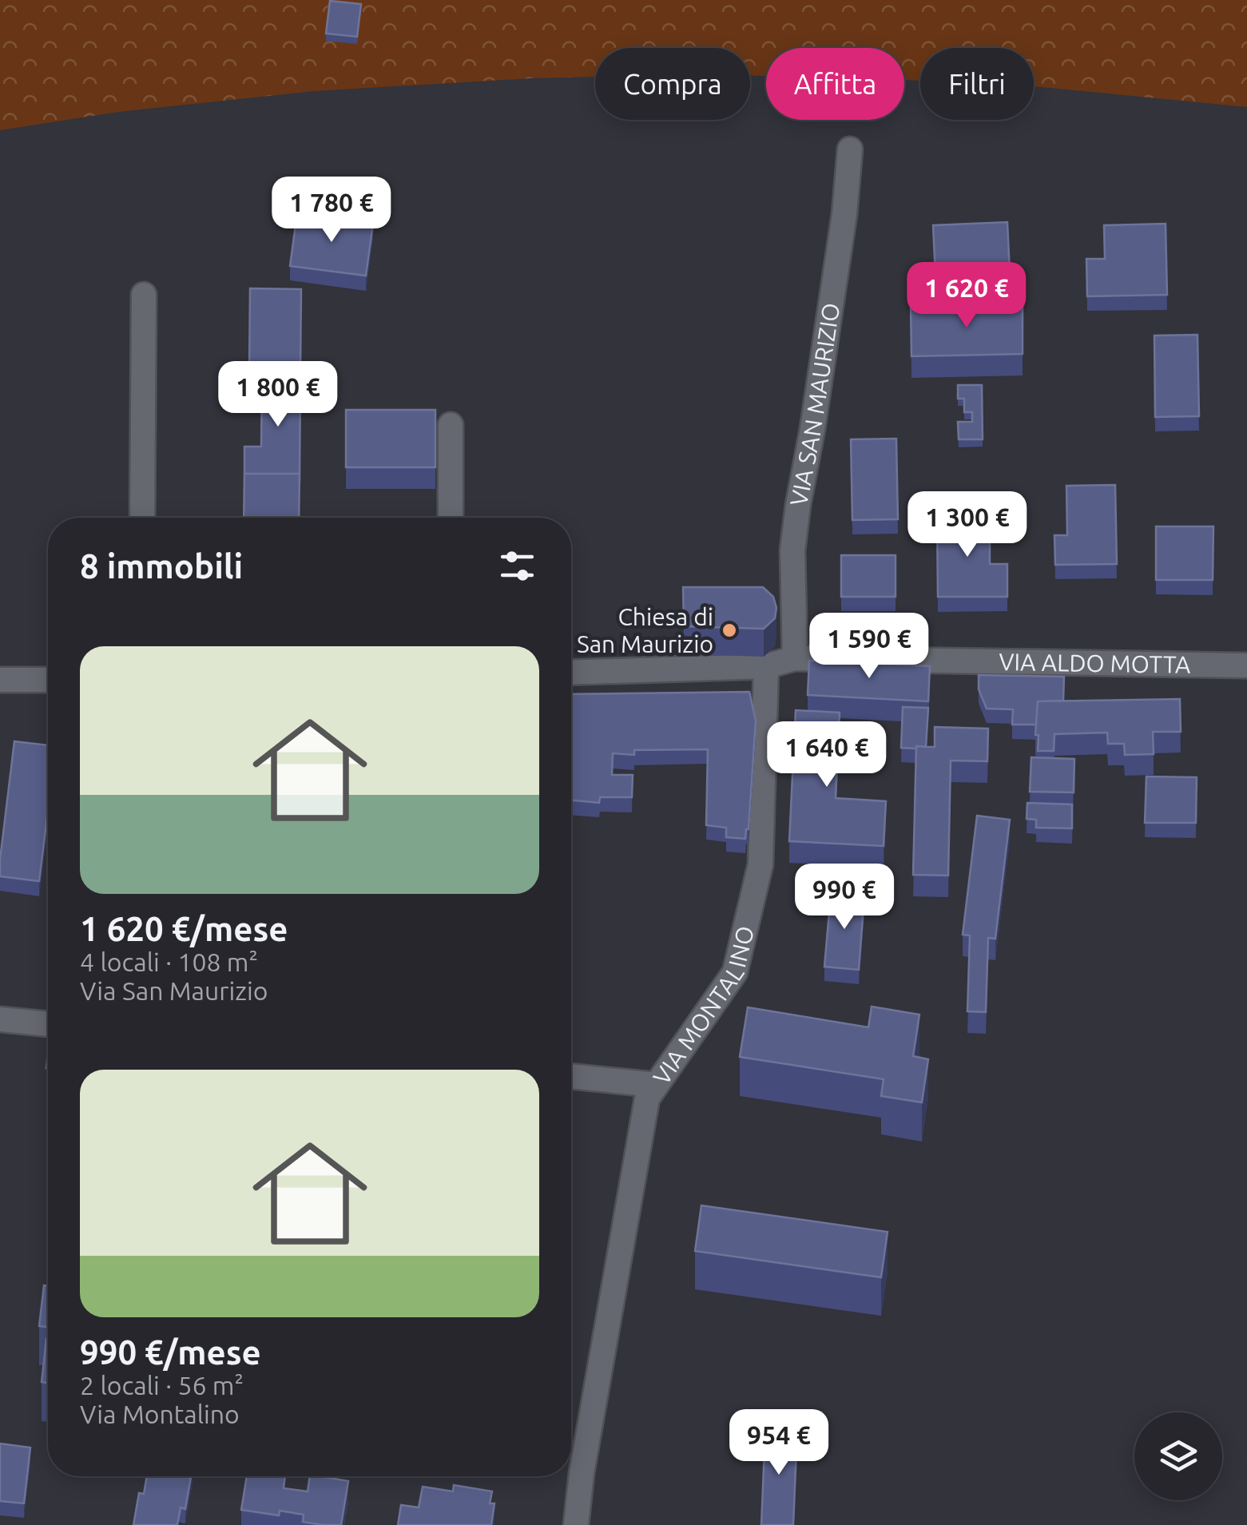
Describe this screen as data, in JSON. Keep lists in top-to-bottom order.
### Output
{
  "streets": {
    "street": ["VIA SAN MAURIZIO", "VIA ALDO MOTTA", "VIA MONTALINO"]
  },
  "crossings": [
    ["VIA SAN MAURIZIO", "VIA ALDO MOTTA"],
    ["VIA ALDO MOTTA", "VIA MONTALINO"]
  ],
  "places": ["Chiesa di San Maurizio"],
  "page": {
    "chip": ["Compra", "Affitta", "Filtri"],
    "price": [
      "1 780 €",
      "1 620 €",
      "1 800 €",
      "1 300 €",
      "1 590 €",
      "1 640 €",
      "990 €",
      "954 €"
    ],
    "heading": "8 immobili",
    "list": [
      {
        "name": "1 620 €/mese",
        "note": "4 locali · 108 m² · Via San Maurizio"
      },
      {
        "name": "990 €/mese",
        "note": "2 locali · 56 m² · Via Montalino"
      }
    ]
  }
}
